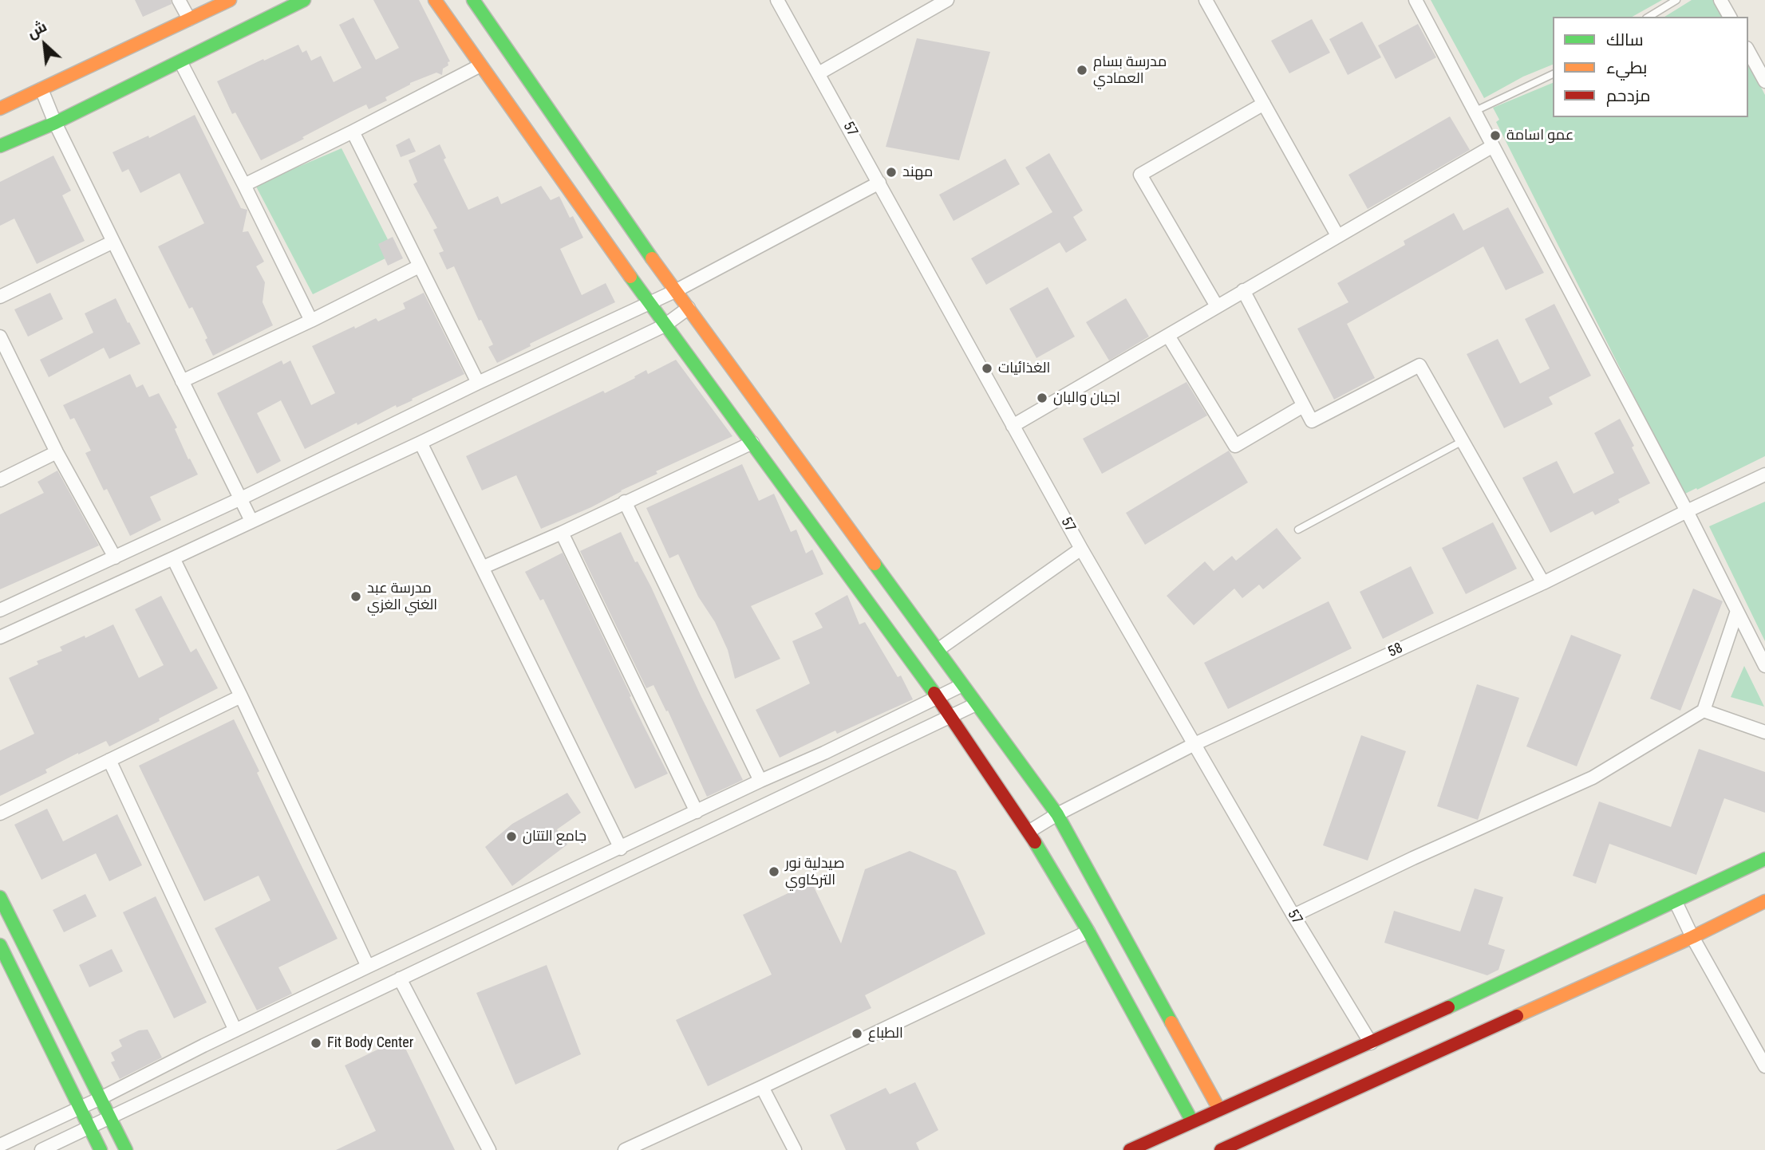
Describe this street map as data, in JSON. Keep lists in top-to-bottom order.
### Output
{
  "streets": {
    "street": ["57", "58"]
  },
  "crossings": [
    ["57", "58"]
  ],
  "places": [
    "مدرسة بسام العمادي",
    "عمو اسامة",
    "مهند",
    "الغذائيات",
    "اجبان والبان",
    "مدرسة عبد الغني الغزي",
    "جامع التتان",
    "صيدلية نور التركاوي",
    "الطباع",
    "Fit Body Center"
  ],
  "legend": ["سالك", "بطيء", "مزدحم"],
  "north": "top left"
}
